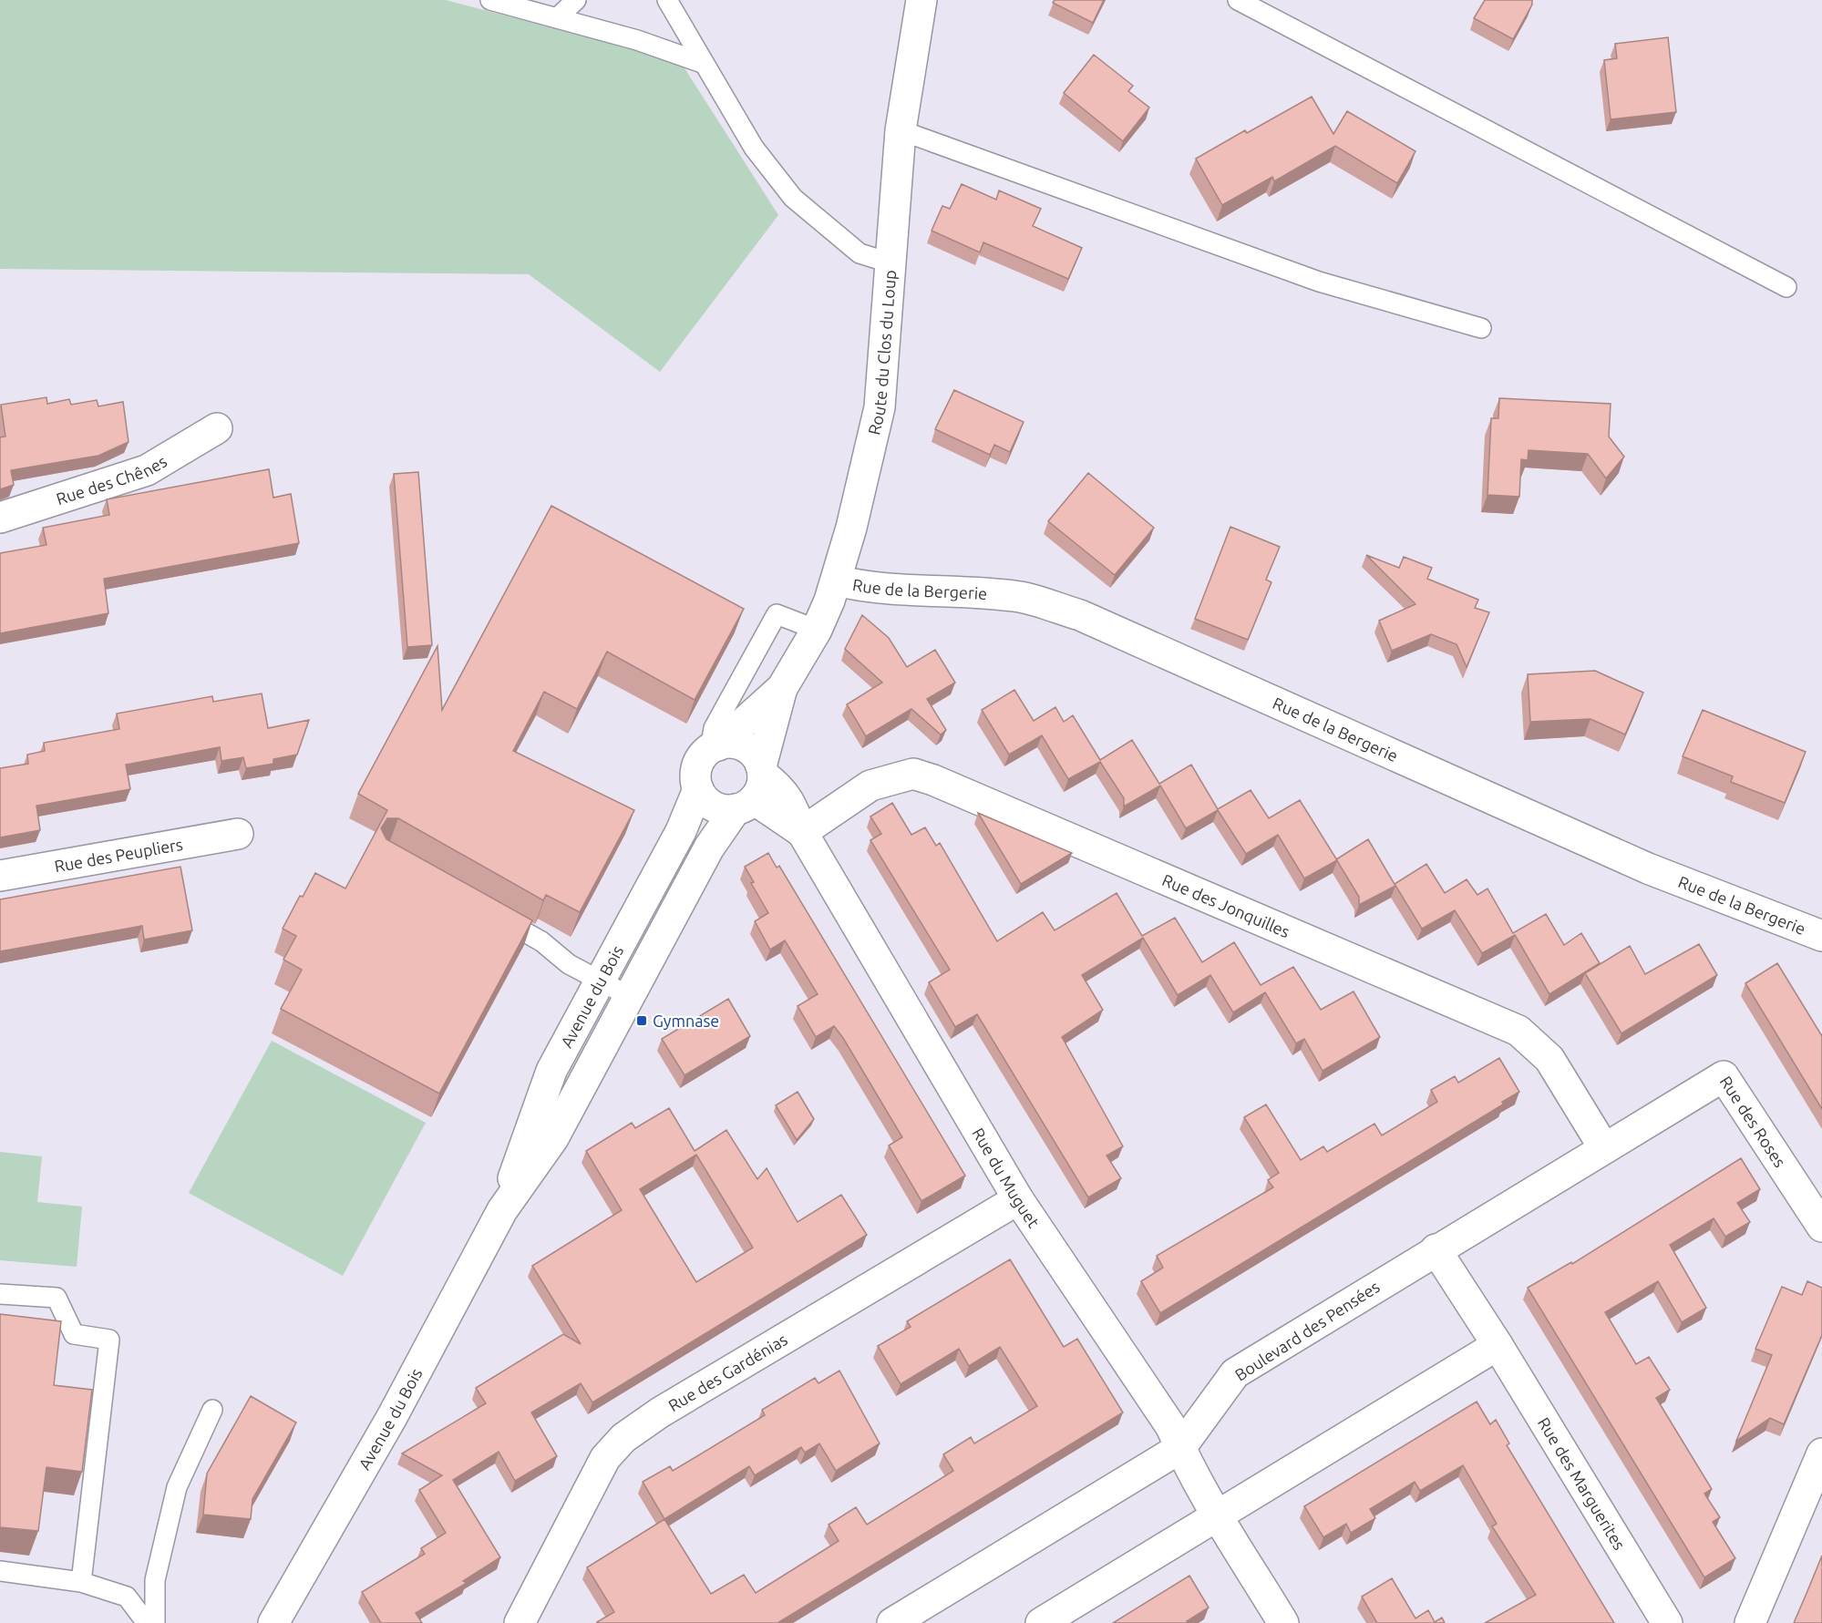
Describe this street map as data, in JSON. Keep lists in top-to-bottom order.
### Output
{
  "streets": {
    "street": [
      "Route du Clos du Loup",
      "Rue des Chênes",
      "Rue de la Bergerie",
      "Rue des Peupliers",
      "Rue des Jonquilles",
      "Avenue du Bois",
      "Rue des Roses",
      "Rue du Muguet",
      "Boulevard des Pensées",
      "Rue des Gardénias",
      "Rue des Marguerites"
    ]
  },
  "crossings": [
    ["Route du Clos du Loup", "Rue de la Bergerie"],
    ["Route du Clos du Loup", "Avenue du Bois"],
    ["Route du Clos du Loup", "Rue du Muguet"],
    ["Rue des Jonquilles", "Rue des Roses"],
    ["Rue des Jonquilles", "Rue du Muguet"],
    ["Rue des Jonquilles", "Boulevard des Pensées"],
    ["Avenue du Bois", "Rue du Muguet"],
    ["Rue des Roses", "Boulevard des Pensées"],
    ["Rue du Muguet", "Boulevard des Pensées"],
    ["Rue du Muguet", "Rue des Gardénias"],
    ["Boulevard des Pensées", "Rue des Marguerites"]
  ],
  "places": {
    "transit": ["Gymnase"]
  }
}
